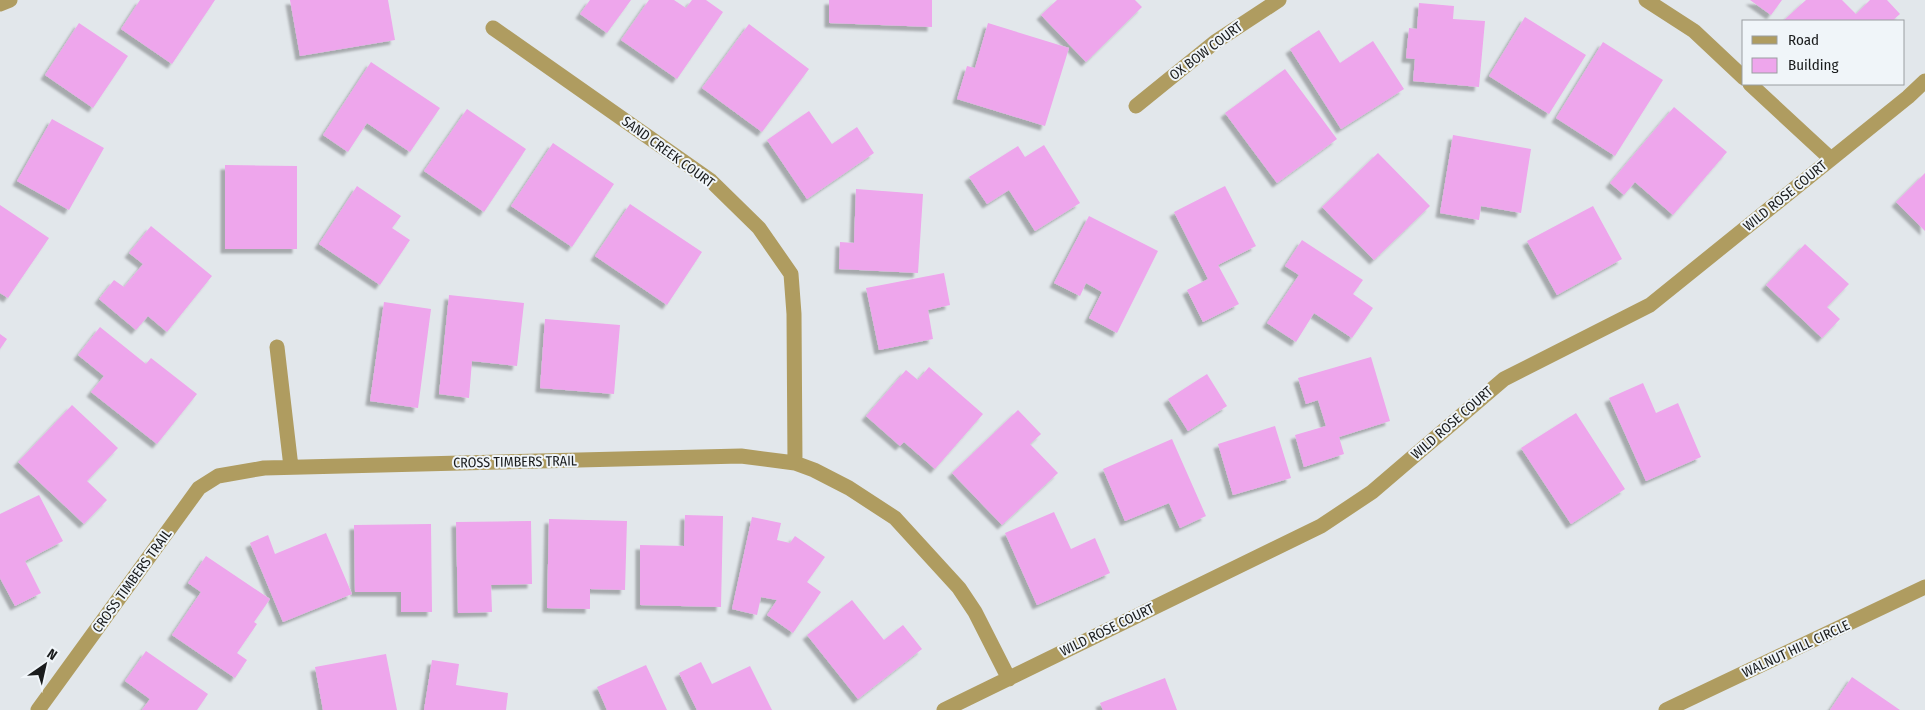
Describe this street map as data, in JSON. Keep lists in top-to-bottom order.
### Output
{
  "streets": {
    "street": [
      "OX BOW COURT",
      "SAND CREEK COURT",
      "WILD ROSE COURT",
      "CROSS TIMBERS TRAIL",
      "WALNUT HILL CIRCLE"
    ]
  },
  "crossings": [
    ["SAND CREEK COURT", "CROSS TIMBERS TRAIL"],
    ["WILD ROSE COURT", "CROSS TIMBERS TRAIL"]
  ],
  "legend": ["Road", "Building"],
  "north": "top right"
}
